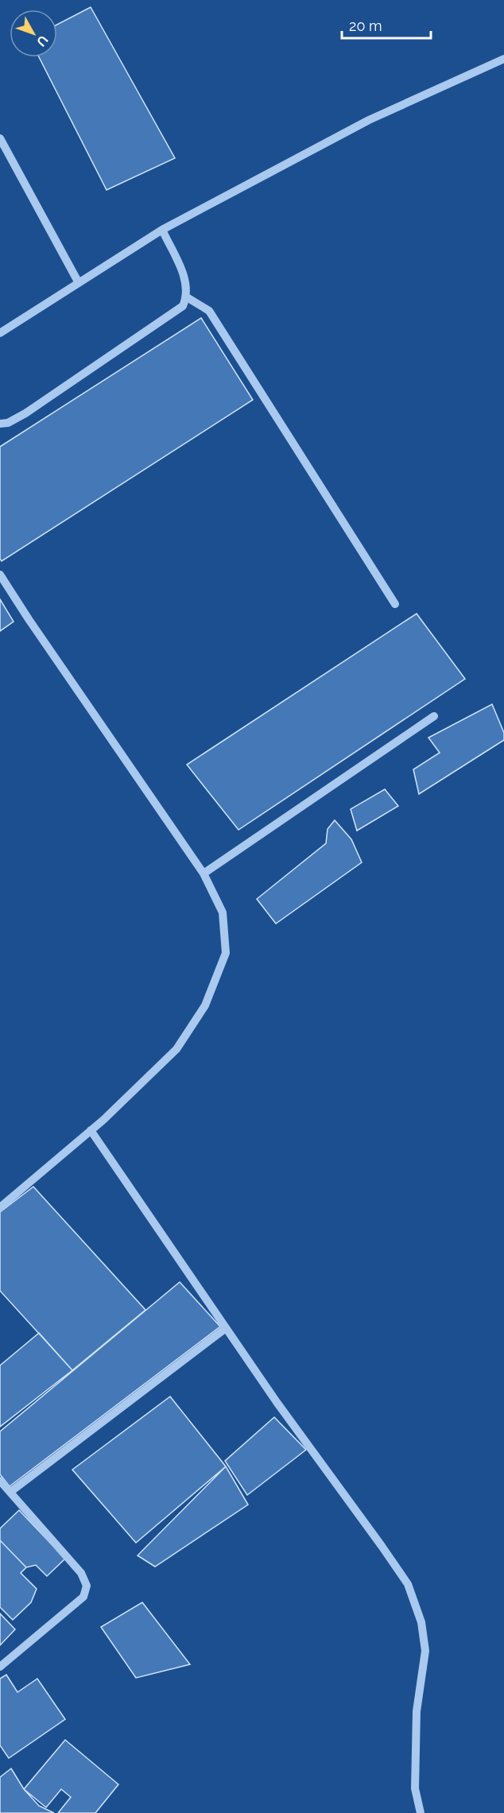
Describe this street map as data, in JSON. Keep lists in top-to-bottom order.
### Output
{
  "scale_bar": "20 m",
  "north": "bottom right"
}
